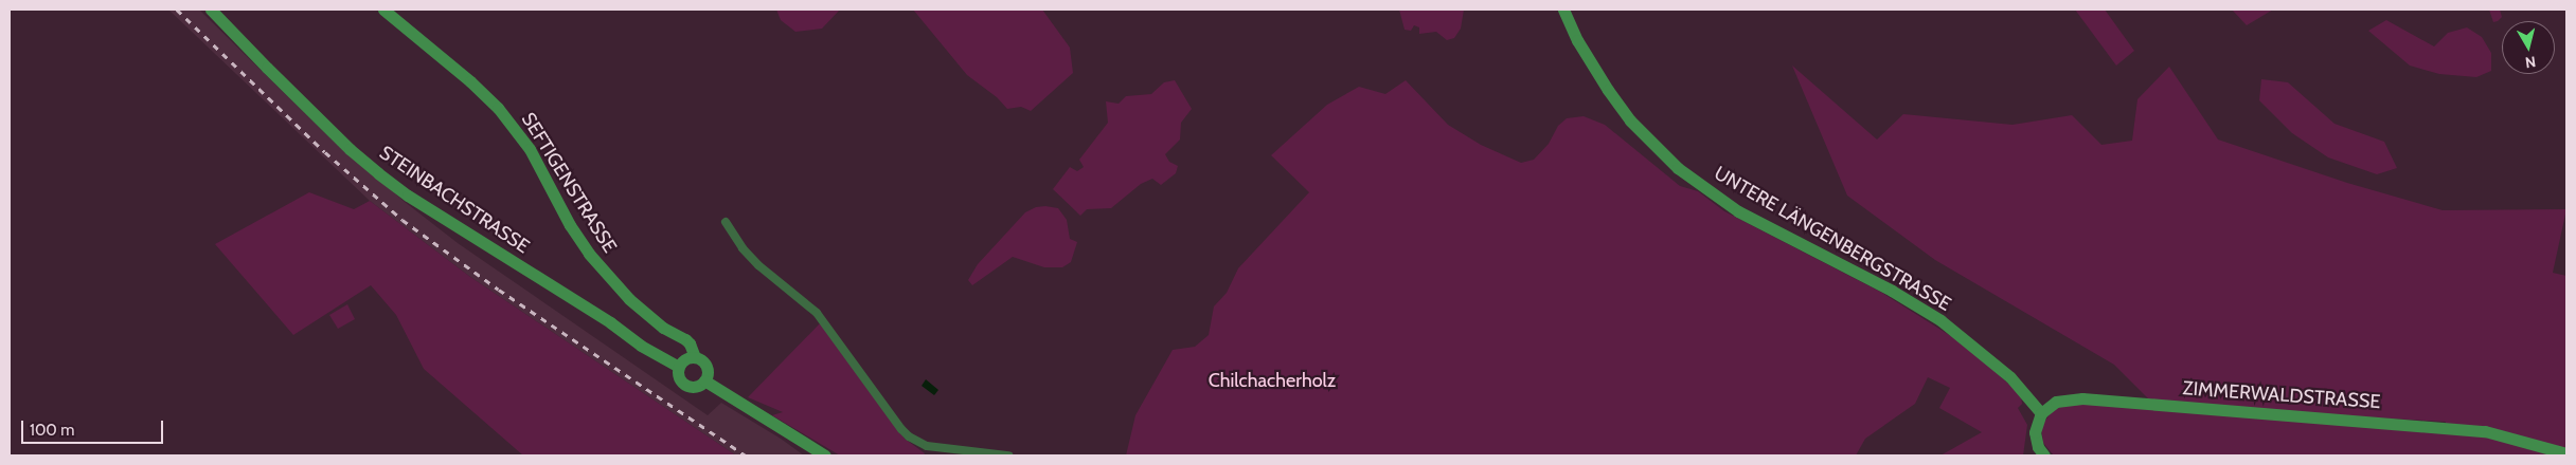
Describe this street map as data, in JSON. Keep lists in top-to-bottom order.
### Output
{
  "streets": {
    "main road": [
      "SEFTIGENSTRASSE",
      "STEINBACHSTRASSE",
      "UNTERE LÄNGENBERGSTRASSE",
      "ZIMMERWALDSTRASSE"
    ]
  },
  "crossings": [
    ["SEFTIGENSTRASSE", "STEINBACHSTRASSE"],
    ["UNTERE LÄNGENBERGSTRASSE", "ZIMMERWALDSTRASSE"]
  ],
  "parks": ["Chilchacherholz"],
  "scale_bar": "100 m",
  "north": "bottom"
}
